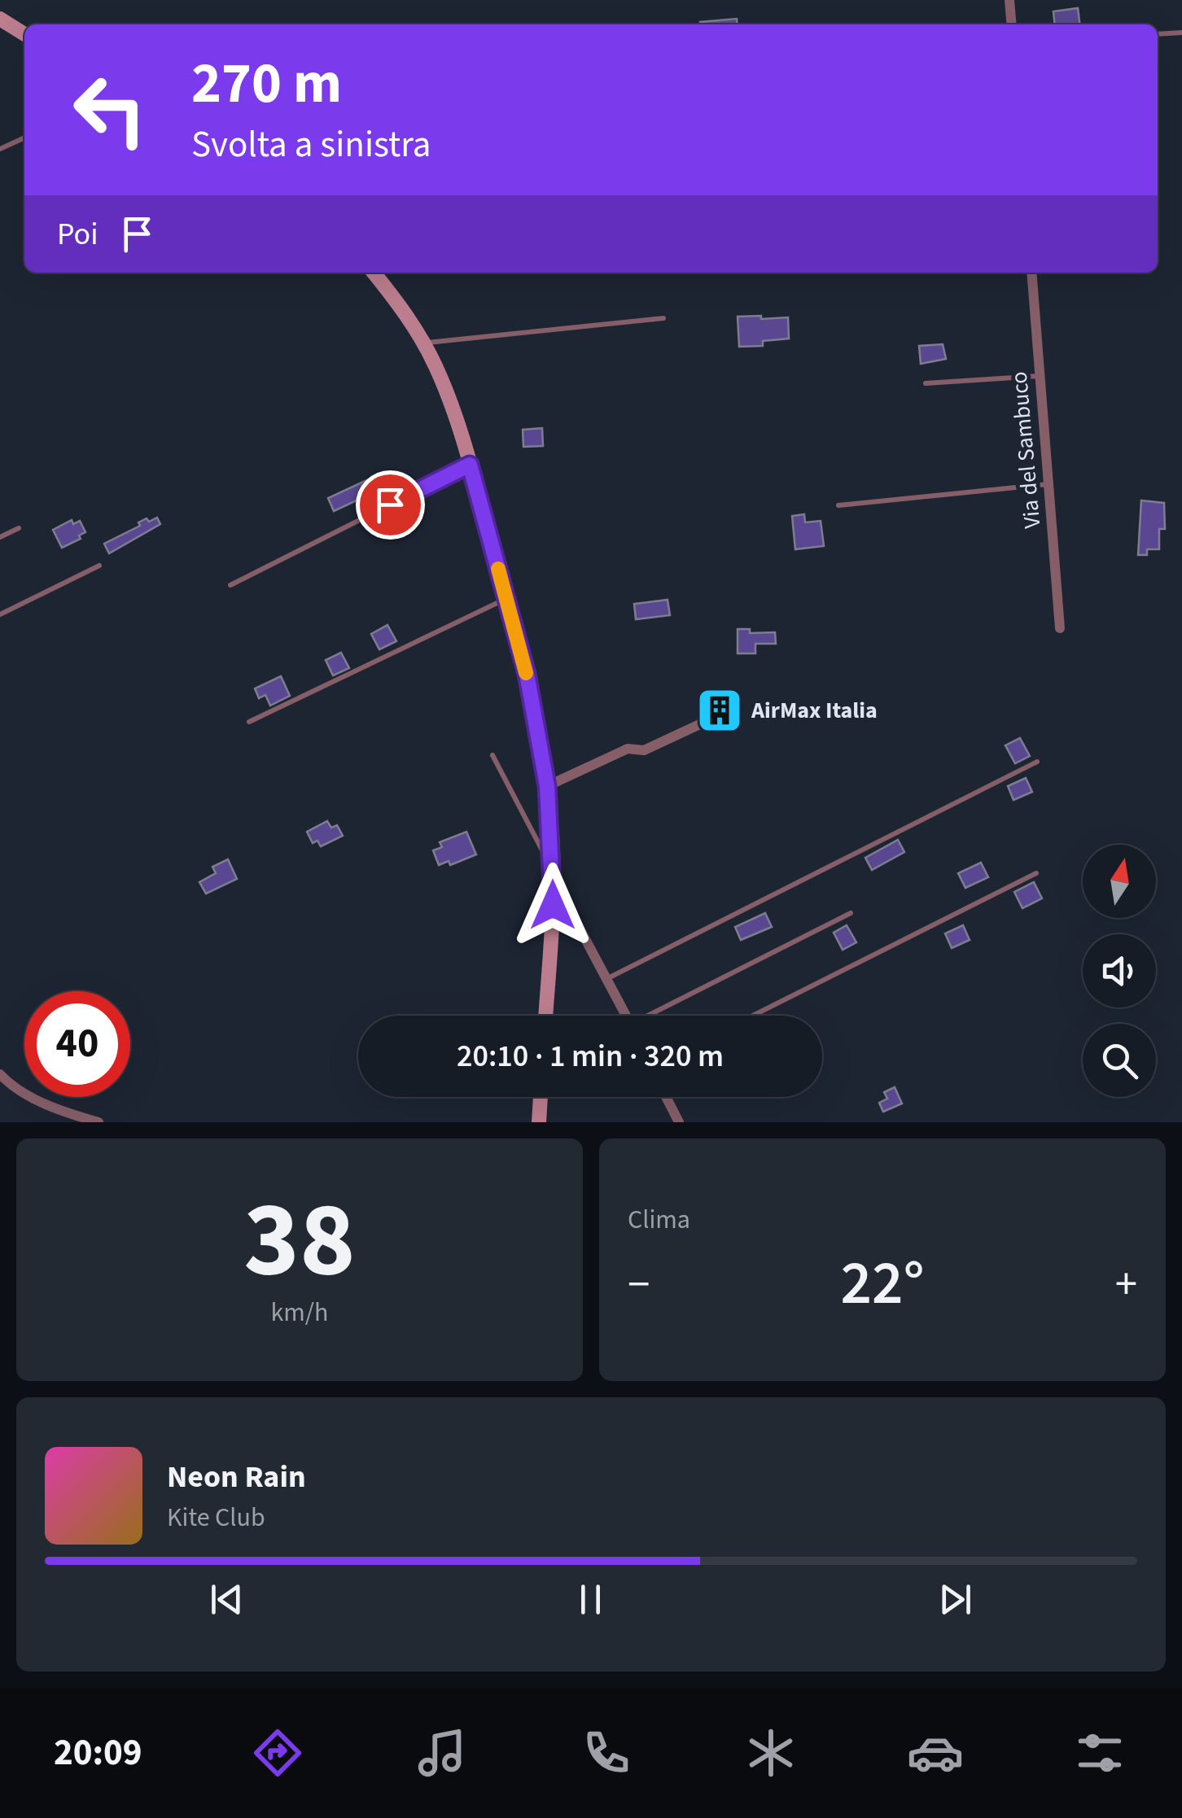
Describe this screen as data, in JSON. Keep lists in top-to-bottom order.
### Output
{
  "streets": {
    "street": ["Via del Sambuco"]
  },
  "places": {
    "building": ["AirMax Italia"]
  },
  "north": "top",
  "page": {
    "turn": ["270 m", "Svolta a sinistra"],
    "then": "Poi",
    "limit": "40",
    "trip": "20:10 · 1 min · 320 m",
    "tile": [
      ["38", "km/h"],
      "Clima"
    ],
    "heat": ["−", "22°", "+"],
    "song": ["Neon Rain", "Kite Club"],
    "tabs": "20:09"
  }
}
